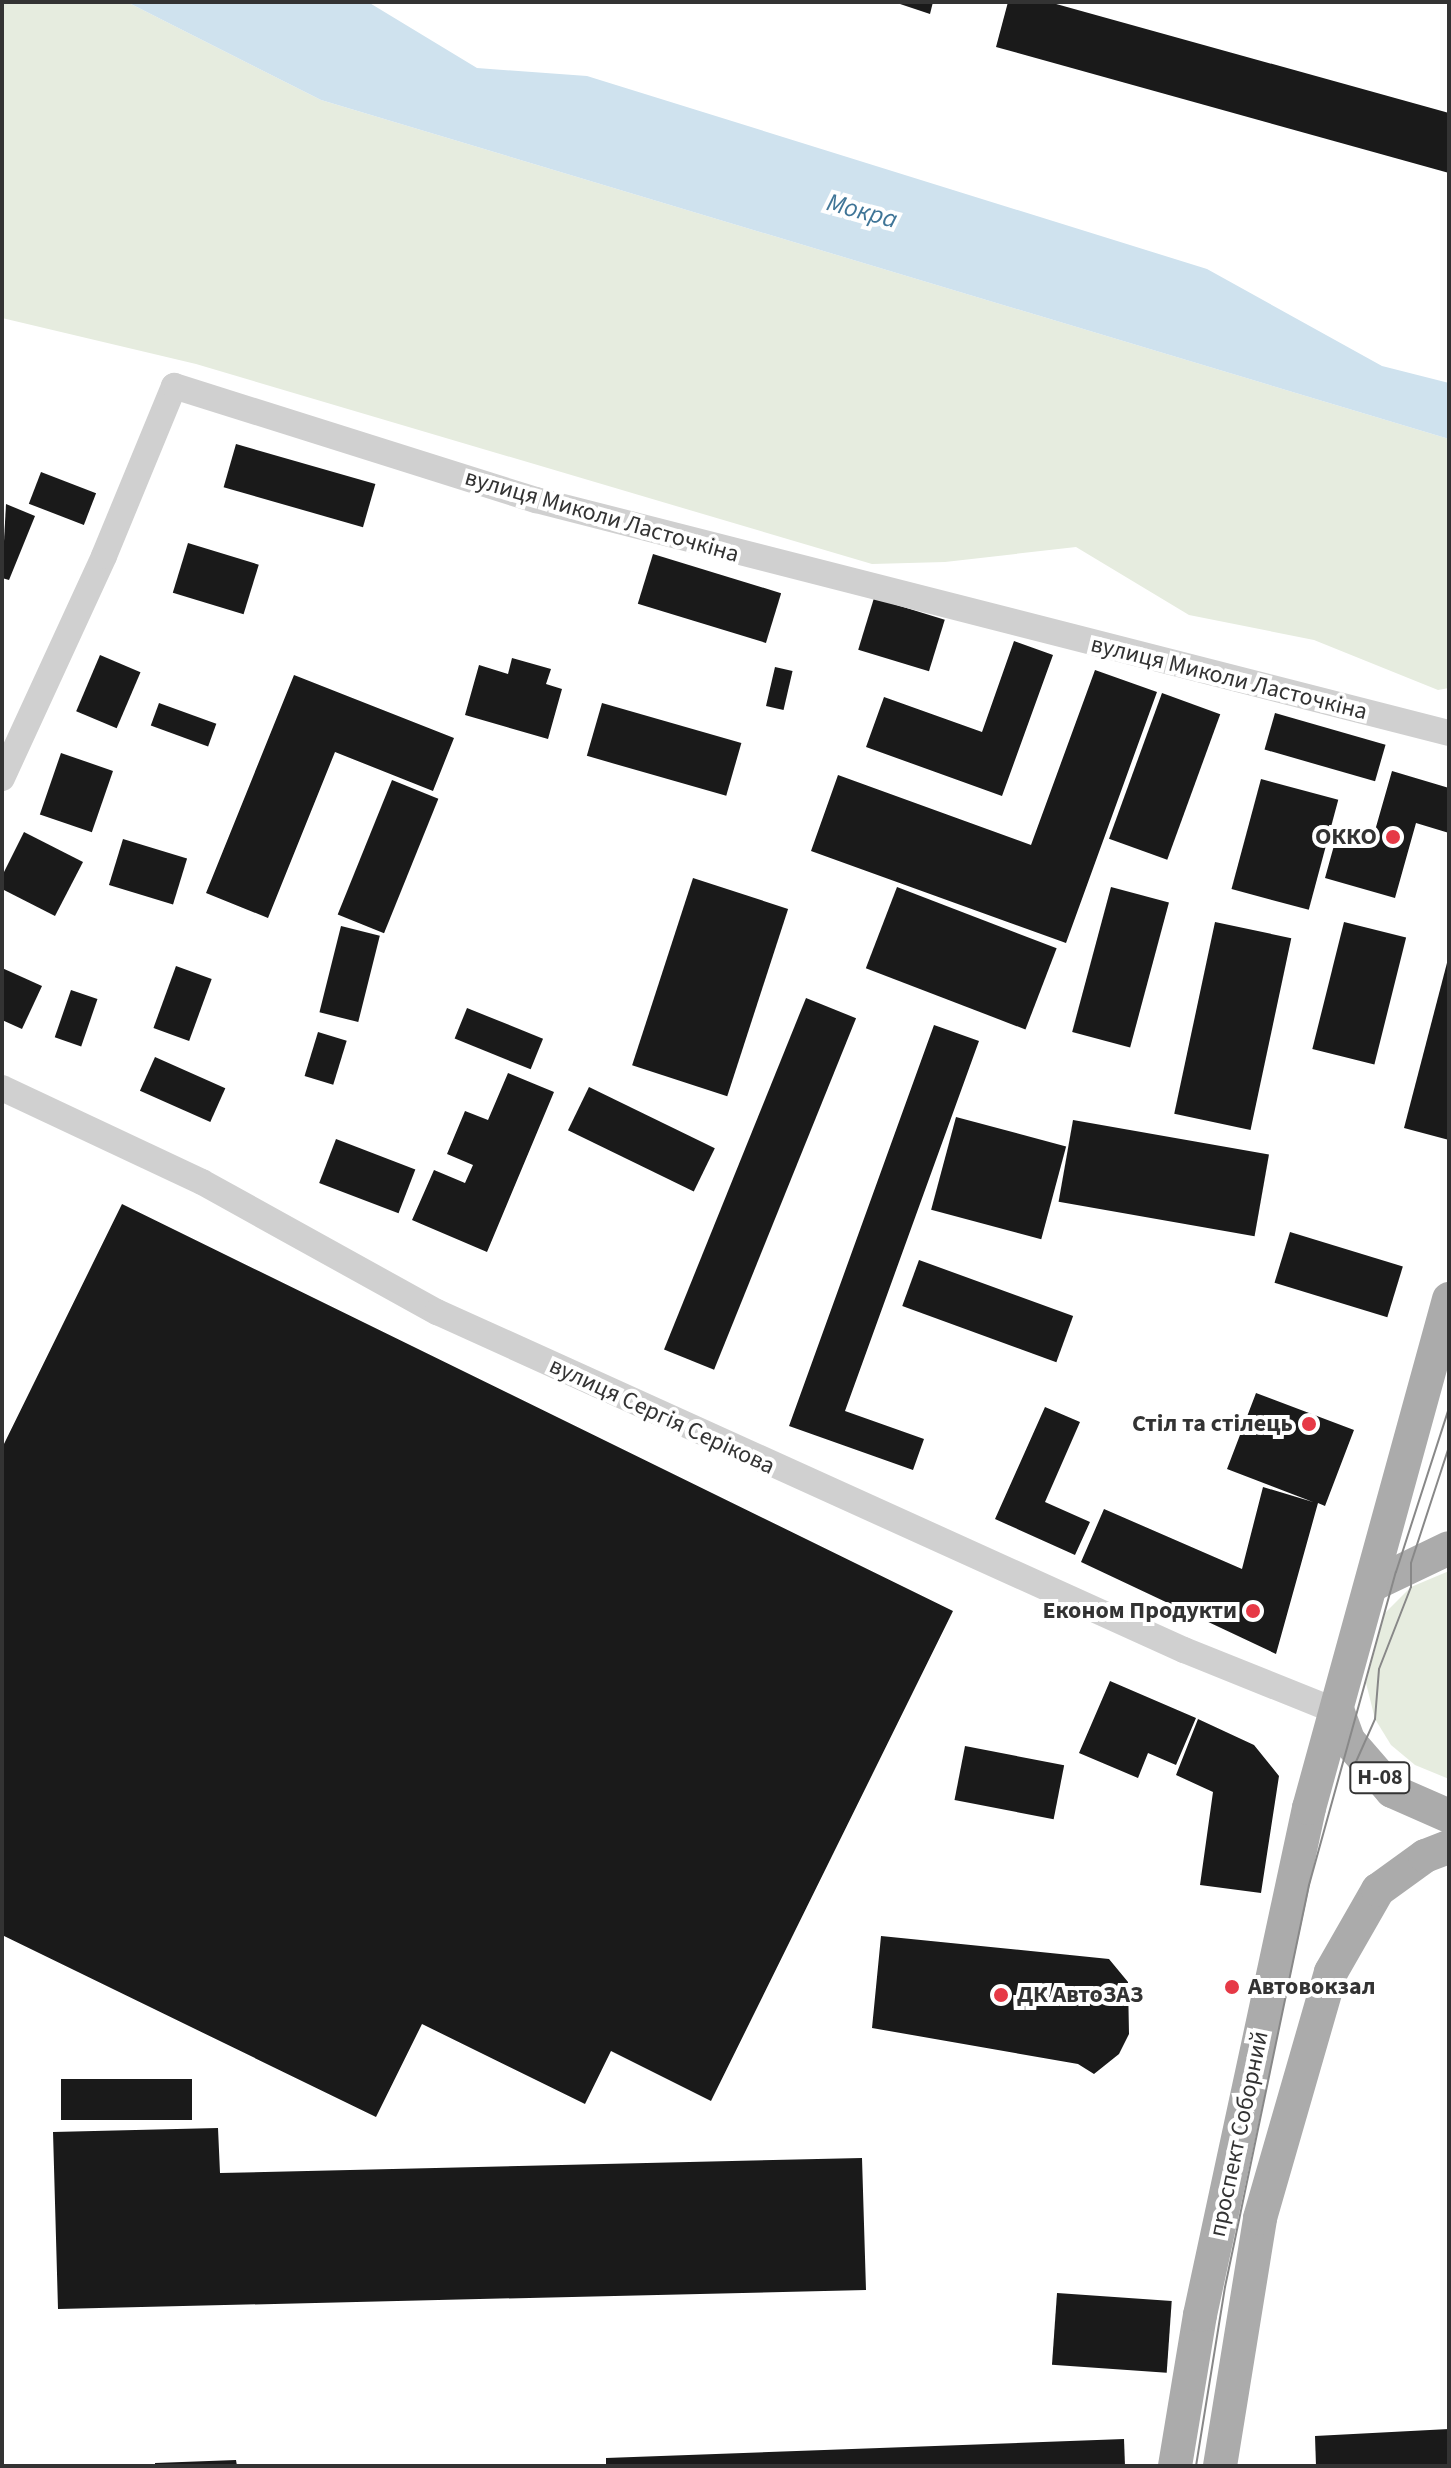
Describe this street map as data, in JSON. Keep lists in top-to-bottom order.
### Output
{
  "streets": {
    "main road": ["Н-08", "проспект Соборний"],
    "street": ["вулиця Миколи Ласточкіна", "вулиця Сергія Серікова"]
  },
  "crossings": [
    ["вулиця Сергія Серікова", "Н-08"],
    ["вулиця Сергія Серікова", "проспект Соборний"],
    ["Н-08", "проспект Соборний"]
  ],
  "water": ["Мокра"],
  "places": [
    "ОККО",
    "Стіл та стілець",
    "Економ Продукти",
    "Автовокзал",
    "ДК АвтоЗАЗ"
  ]
}
